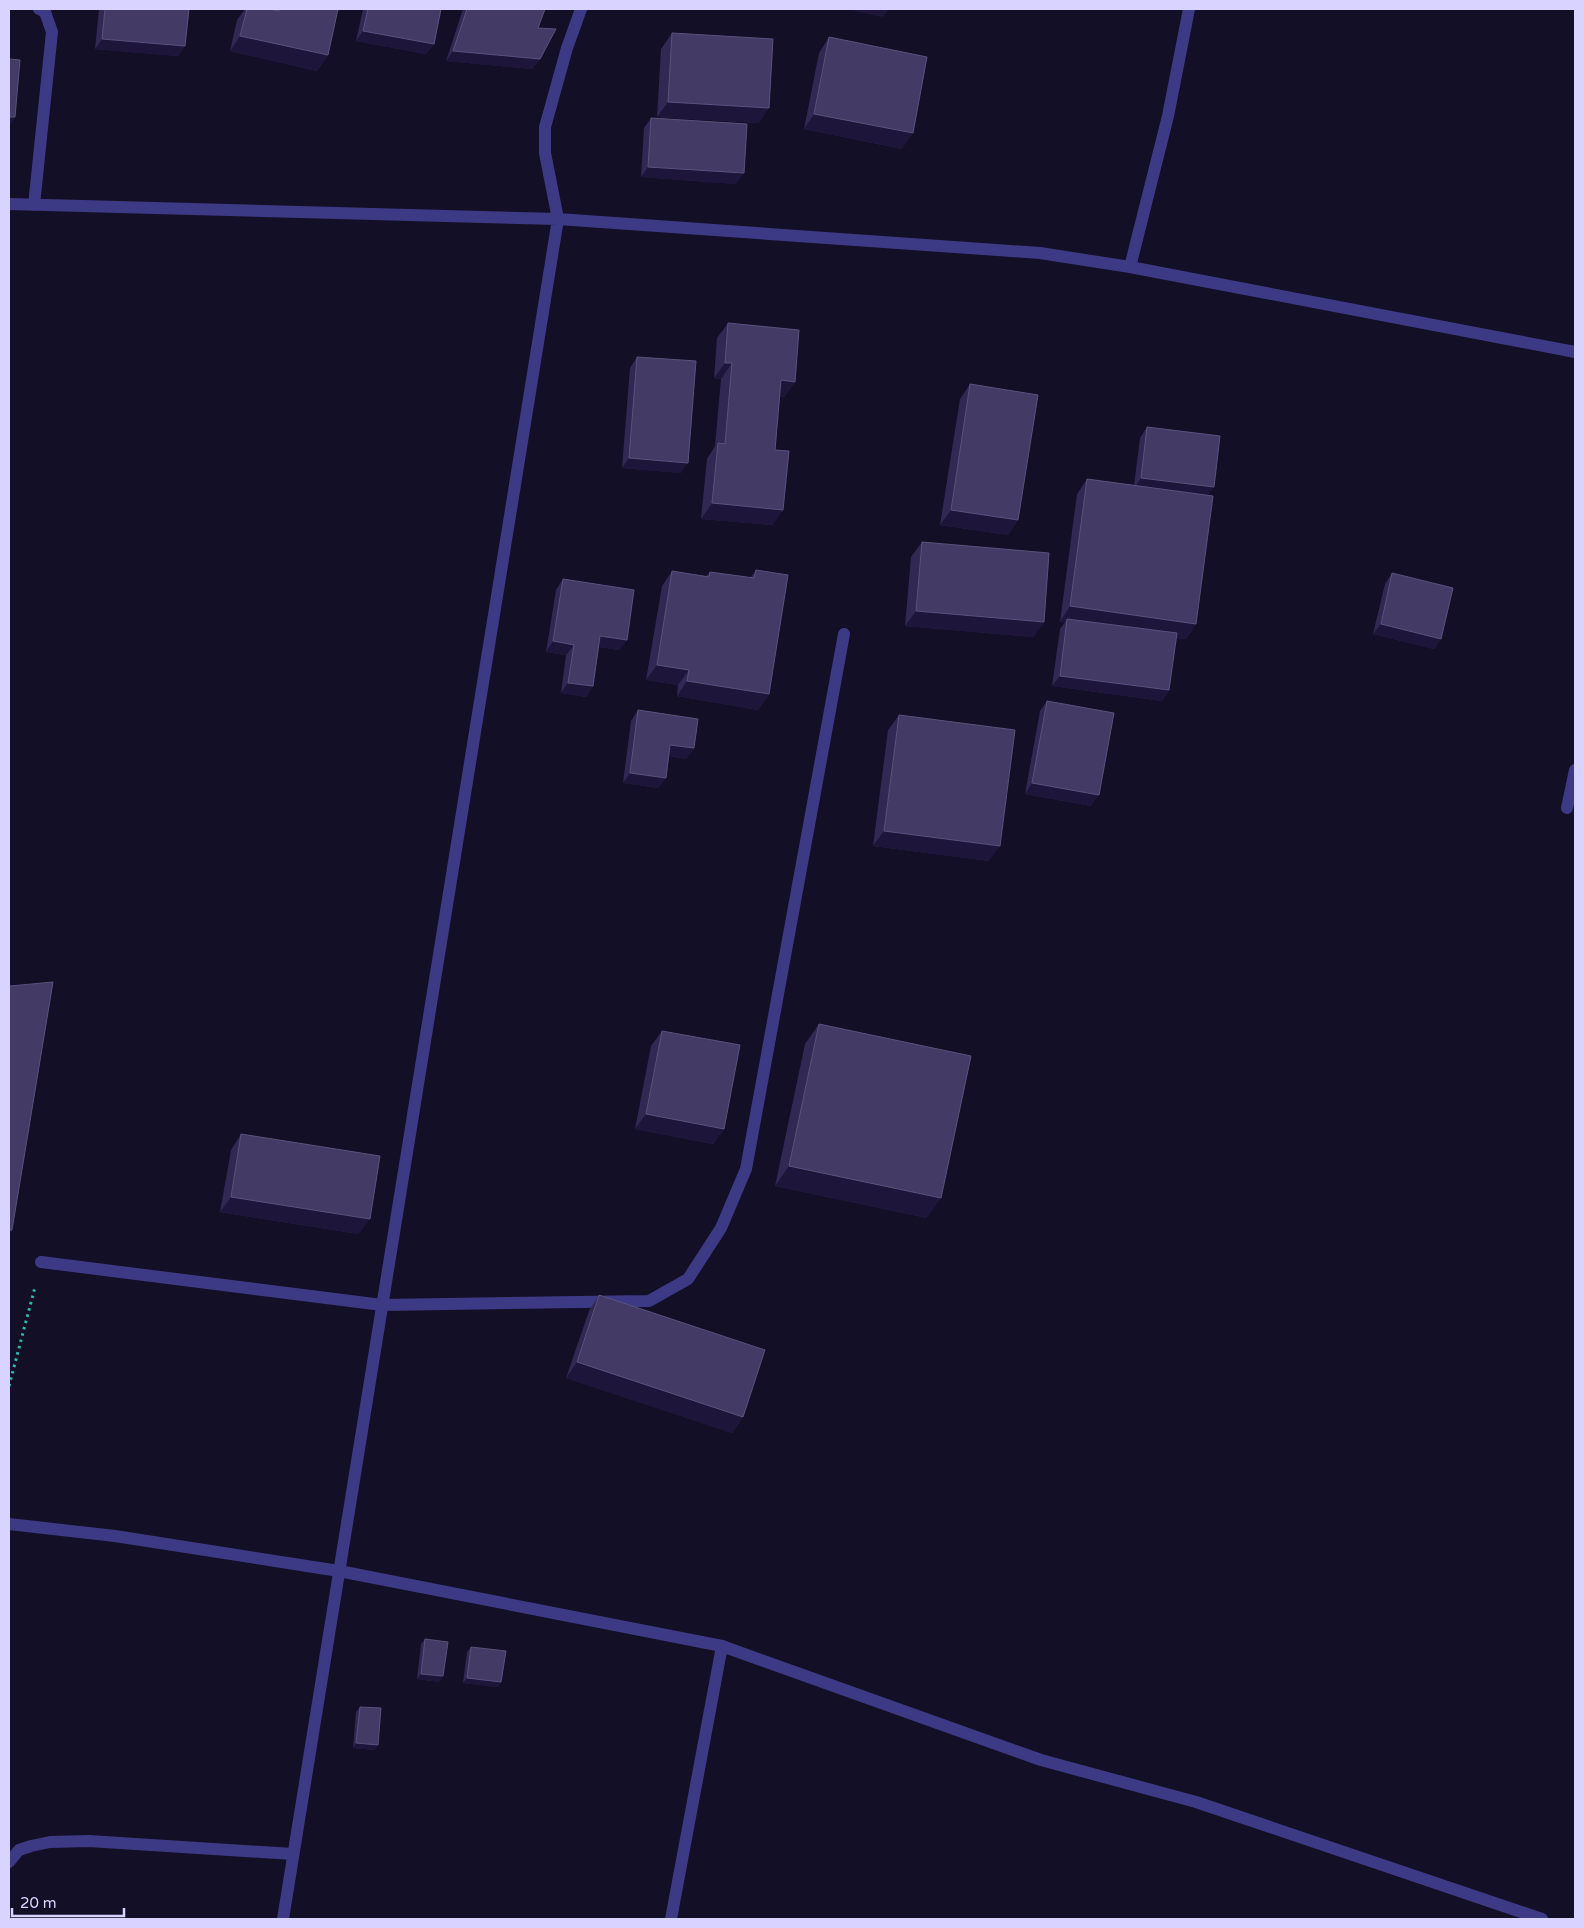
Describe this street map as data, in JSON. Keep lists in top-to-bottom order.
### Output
{
  "scale_bar": "20 m"
}
